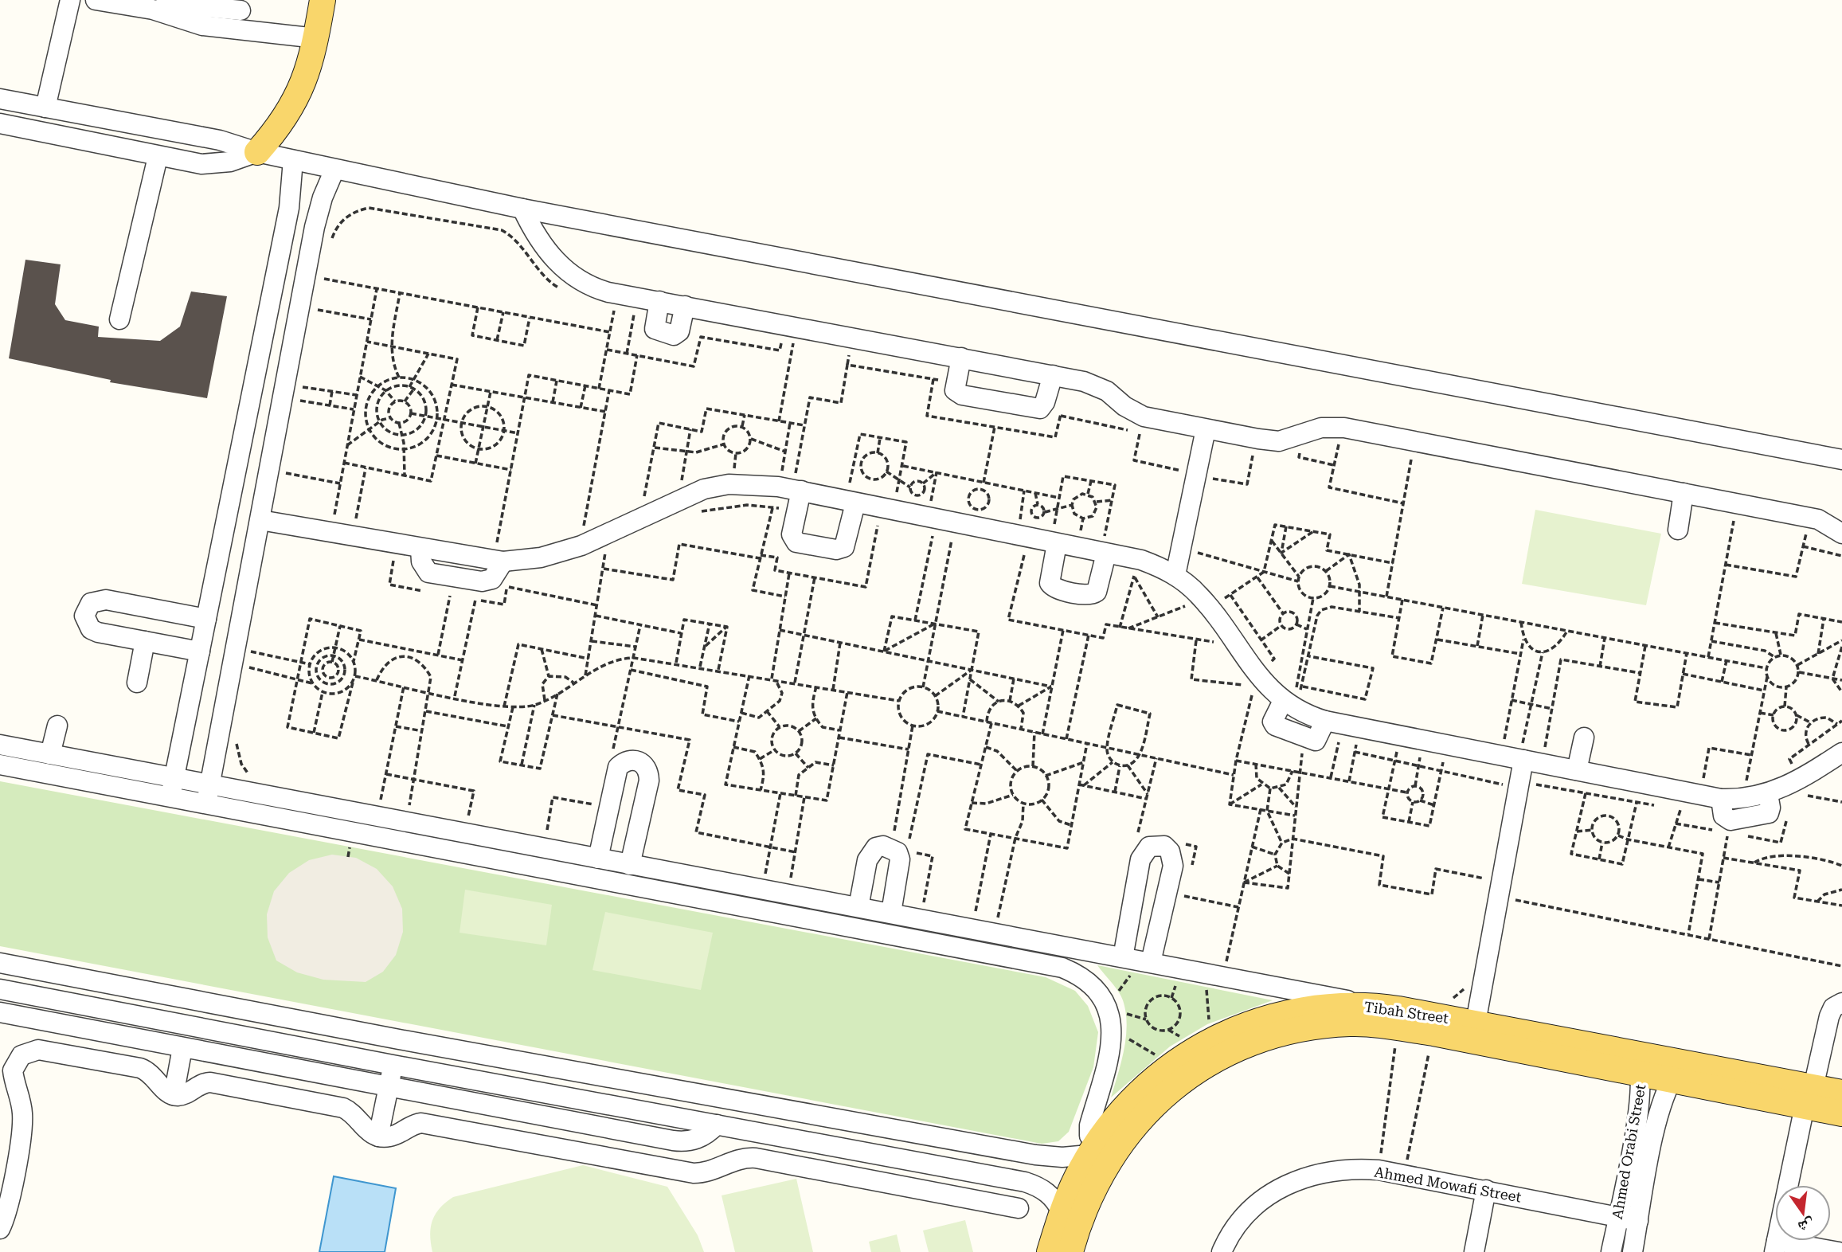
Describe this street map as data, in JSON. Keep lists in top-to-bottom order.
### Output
{
  "streets": {
    "main road": ["Tibah Street"],
    "street": ["Ahmed Orabi Street", "Ahmed Mowafi Street"]
  },
  "crossings": [
    ["Tibah Street", "Ahmed Orabi Street"],
    ["Ahmed Orabi Street", "Ahmed Mowafi Street"]
  ],
  "north": "bottom"
}
